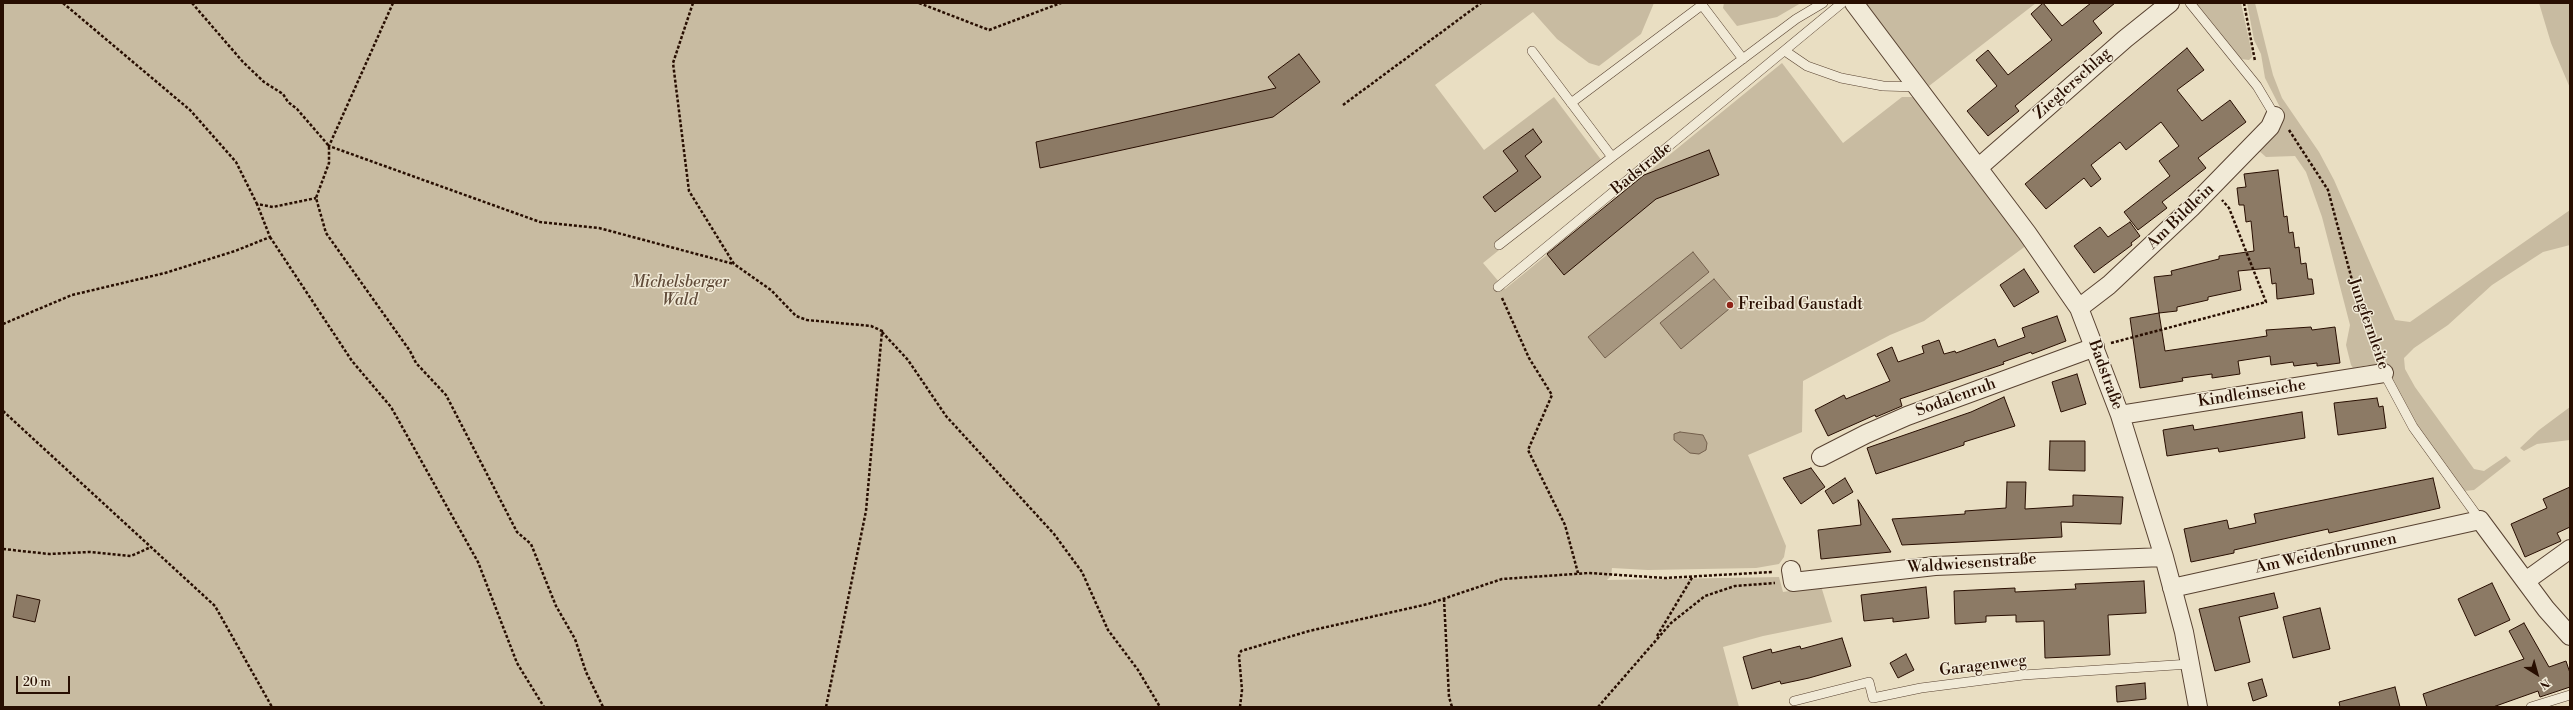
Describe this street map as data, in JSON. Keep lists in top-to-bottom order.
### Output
{
  "streets": {
    "street": [
      "Zieglerschlag",
      "Badstraße",
      "Am Bildlein",
      "Jungfernleite",
      "Kindleinseiche",
      "Sodalenruh",
      "Am Weidenbrunnen",
      "Waldwiesenstraße"
    ],
    "lane": ["Garagenweg"]
  },
  "crossings": [
    ["Zieglerschlag", "Badstraße"],
    ["Badstraße", "Am Bildlein"],
    ["Badstraße", "Kindleinseiche"],
    ["Badstraße", "Sodalenruh"],
    ["Badstraße", "Am Weidenbrunnen"],
    ["Badstraße", "Waldwiesenstraße"],
    ["Badstraße", "Garagenweg"],
    ["Am Bildlein", "Jungfernleite"],
    ["Jungfernleite", "Kindleinseiche"],
    ["Jungfernleite", "Am Weidenbrunnen"]
  ],
  "parks": ["Michelsberger Wald"],
  "places": ["Freibad Gaustadt"],
  "scale_bar": "20 m",
  "north": "bottom right"
}
